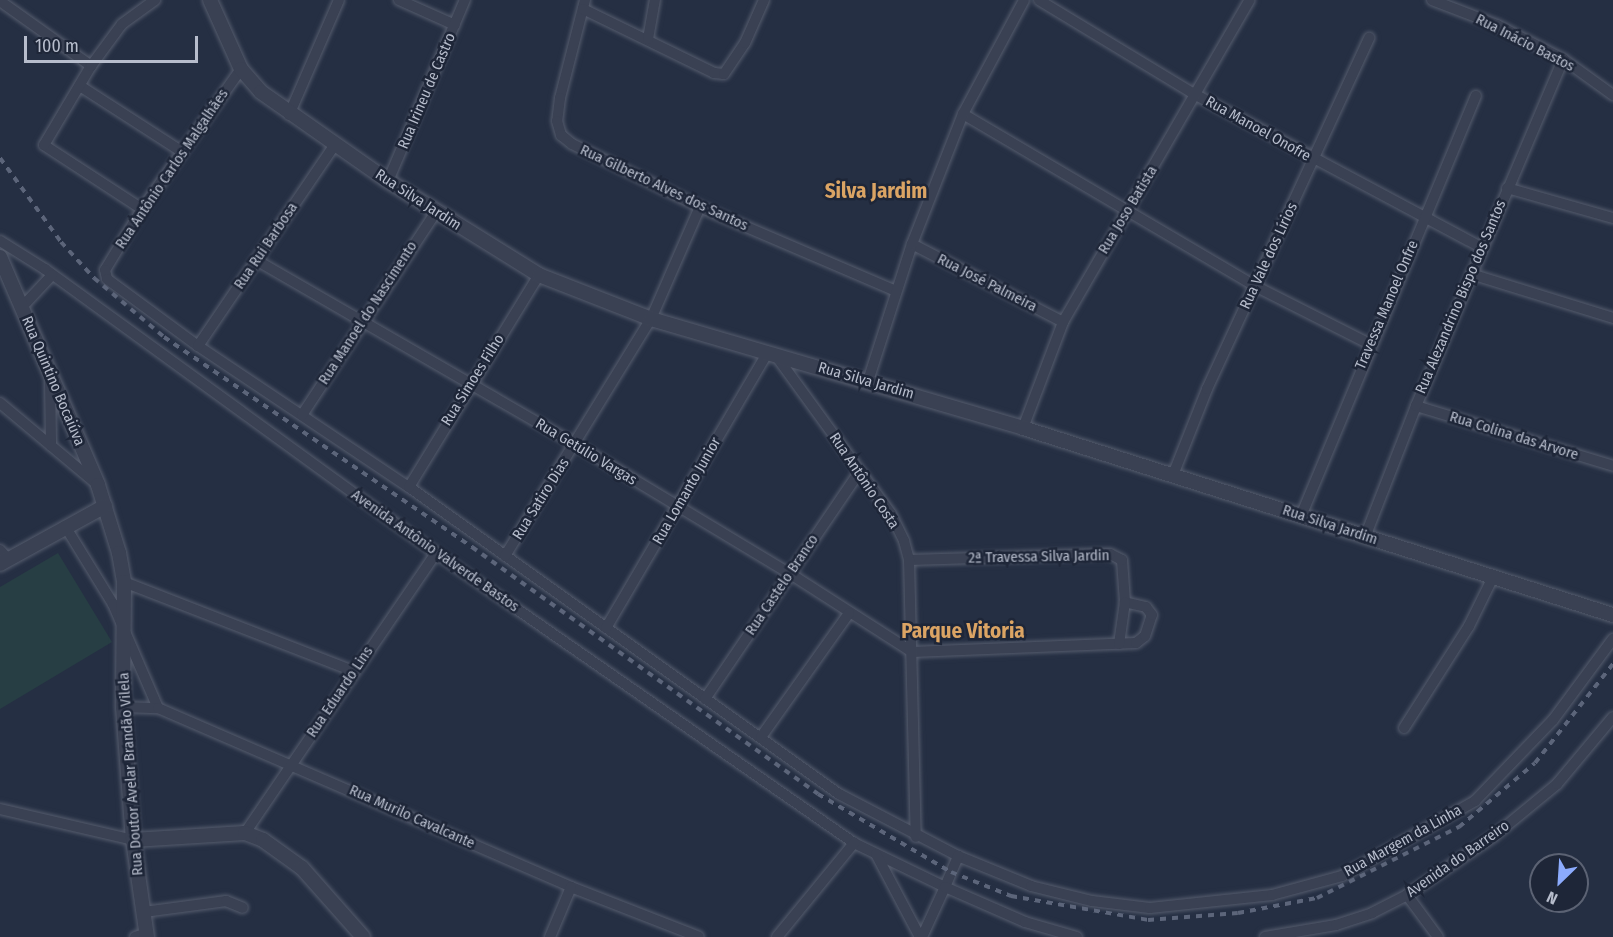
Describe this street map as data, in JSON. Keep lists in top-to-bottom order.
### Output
{
  "streets": {
    "street": [
      "Rua Inácio Bastos",
      "Rua Irineu de Castro",
      "Rua Manoel Onofre",
      "Rua Antônio Carlos Malgalhães",
      "Rua Gilberto Alves dos Santos",
      "Rua Silva Jardim",
      "Rua Joso Batista",
      "Rua Rui Barbosa",
      "Rua Vale dos Lírios",
      "Rua José Palmeira",
      "Rua Alezandrino Bispo dos Santos",
      "Travessa Manoel Onfre",
      "Rua Manoel do Nascimento",
      "Rua Simoes Filho",
      "Rua Quintino Bocaiúva",
      "Rua Colina das Arvore",
      "Rua Getúlio Vargas",
      "Rua Antônio Costa",
      "Rua Lomanto Junior",
      "Rua Satiro Dias",
      "Avenida Antônio Valverde Bastos",
      "2ª Travessa Silva Jardin",
      "Rua Castelo Branco",
      "Rua Eduardo Lins",
      "Rua Doutor Avelar Brandão Vilela",
      "Rua Murilo Cavalcante",
      "Rua Margem da Linha",
      "Avenida do Barreiro"
    ]
  },
  "crossings": [
    ["Rua Inácio Bastos", "Rua Alezandrino Bispo dos Santos"],
    ["Rua Irineu de Castro", "Rua Silva Jardim"],
    ["Rua Manoel Onofre", "Rua Joso Batista"],
    ["Rua Manoel Onofre", "Rua Vale dos Lírios"],
    ["Rua Manoel Onofre", "Rua Alezandrino Bispo dos Santos"],
    ["Rua Manoel Onofre", "Travessa Manoel Onfre"],
    ["Rua Antônio Carlos Malgalhães", "Rua Silva Jardim"],
    ["Rua Antônio Carlos Malgalhães", "Rua Rui Barbosa"],
    ["Rua Gilberto Alves dos Santos", "Rua Satiro Dias"],
    ["Rua Silva Jardim", "Rua Joso Batista"],
    ["Rua Silva Jardim", "Rua Rui Barbosa"],
    ["Rua Silva Jardim", "Rua Vale dos Lírios"],
    ["Rua Silva Jardim", "Rua Alezandrino Bispo dos Santos"],
    ["Rua Silva Jardim", "Travessa Manoel Onfre"],
    ["Rua Silva Jardim", "Rua Manoel do Nascimento"],
    ["Rua Silva Jardim", "Rua Simoes Filho"],
    ["Rua Silva Jardim", "Rua Antônio Costa"],
    ["Rua Silva Jardim", "Rua Lomanto Junior"],
    ["Rua Silva Jardim", "Rua Satiro Dias"],
    ["Rua Joso Batista", "Rua José Palmeira"],
    ["Rua Rui Barbosa", "Rua Getúlio Vargas"],
    ["Rua Alezandrino Bispo dos Santos", "Rua Colina das Arvore"],
    ["Rua Manoel do Nascimento", "Rua Getúlio Vargas"],
    ["Rua Simoes Filho", "Rua Getúlio Vargas"],
    ["Rua Quintino Bocaiúva", "Rua Doutor Avelar Brandão Vilela"],
    ["Rua Getúlio Vargas", "Rua Antônio Costa"],
    ["Rua Getúlio Vargas", "Rua Lomanto Junior"],
    ["Rua Getúlio Vargas", "Rua Satiro Dias"],
    ["Rua Getúlio Vargas", "Rua Castelo Branco"],
    ["Rua Antônio Costa", "Rua Lomanto Junior"],
    ["Rua Antônio Costa", "2ª Travessa Silva Jardin"],
    ["Rua Antônio Costa", "Rua Castelo Branco"],
    ["Rua Antônio Costa", "Rua Margem da Linha"],
    ["Avenida Antônio Valverde Bastos", "Rua Eduardo Lins"],
    ["Rua Eduardo Lins", "Rua Murilo Cavalcante"],
    ["Rua Doutor Avelar Brandão Vilela", "Rua Murilo Cavalcante"]
  ],
  "districts": ["Silva Jardim", "Parque Vitoria"],
  "scale_bar": "100 m",
  "north": "bottom left"
}
